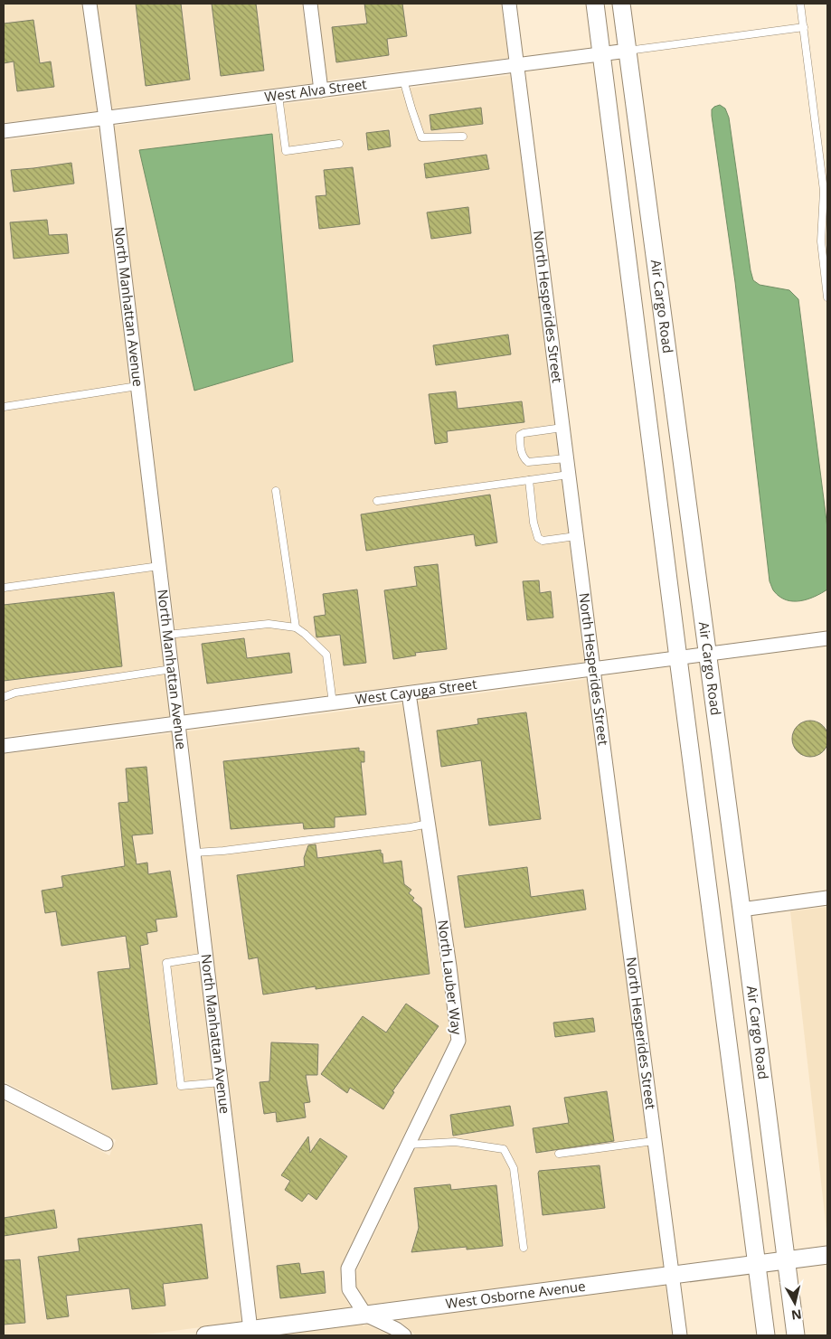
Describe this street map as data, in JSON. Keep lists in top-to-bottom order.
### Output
{
  "streets": {
    "street": [
      "West Alva Street",
      "North Manhattan Avenue",
      "North Hesperides Street",
      "Air Cargo Road",
      "West Cayuga Street",
      "North Lauber Way",
      "West Osborne Avenue"
    ]
  },
  "crossings": [
    ["West Alva Street", "North Manhattan Avenue"],
    ["West Alva Street", "North Hesperides Street"],
    ["West Alva Street", "Air Cargo Road"],
    ["North Manhattan Avenue", "West Cayuga Street"],
    ["North Manhattan Avenue", "West Osborne Avenue"],
    ["North Hesperides Street", "West Cayuga Street"],
    ["North Hesperides Street", "West Osborne Avenue"],
    ["Air Cargo Road", "West Cayuga Street"],
    ["Air Cargo Road", "West Osborne Avenue"],
    ["West Cayuga Street", "North Lauber Way"],
    ["North Lauber Way", "West Osborne Avenue"]
  ],
  "north": "bottom"
}
